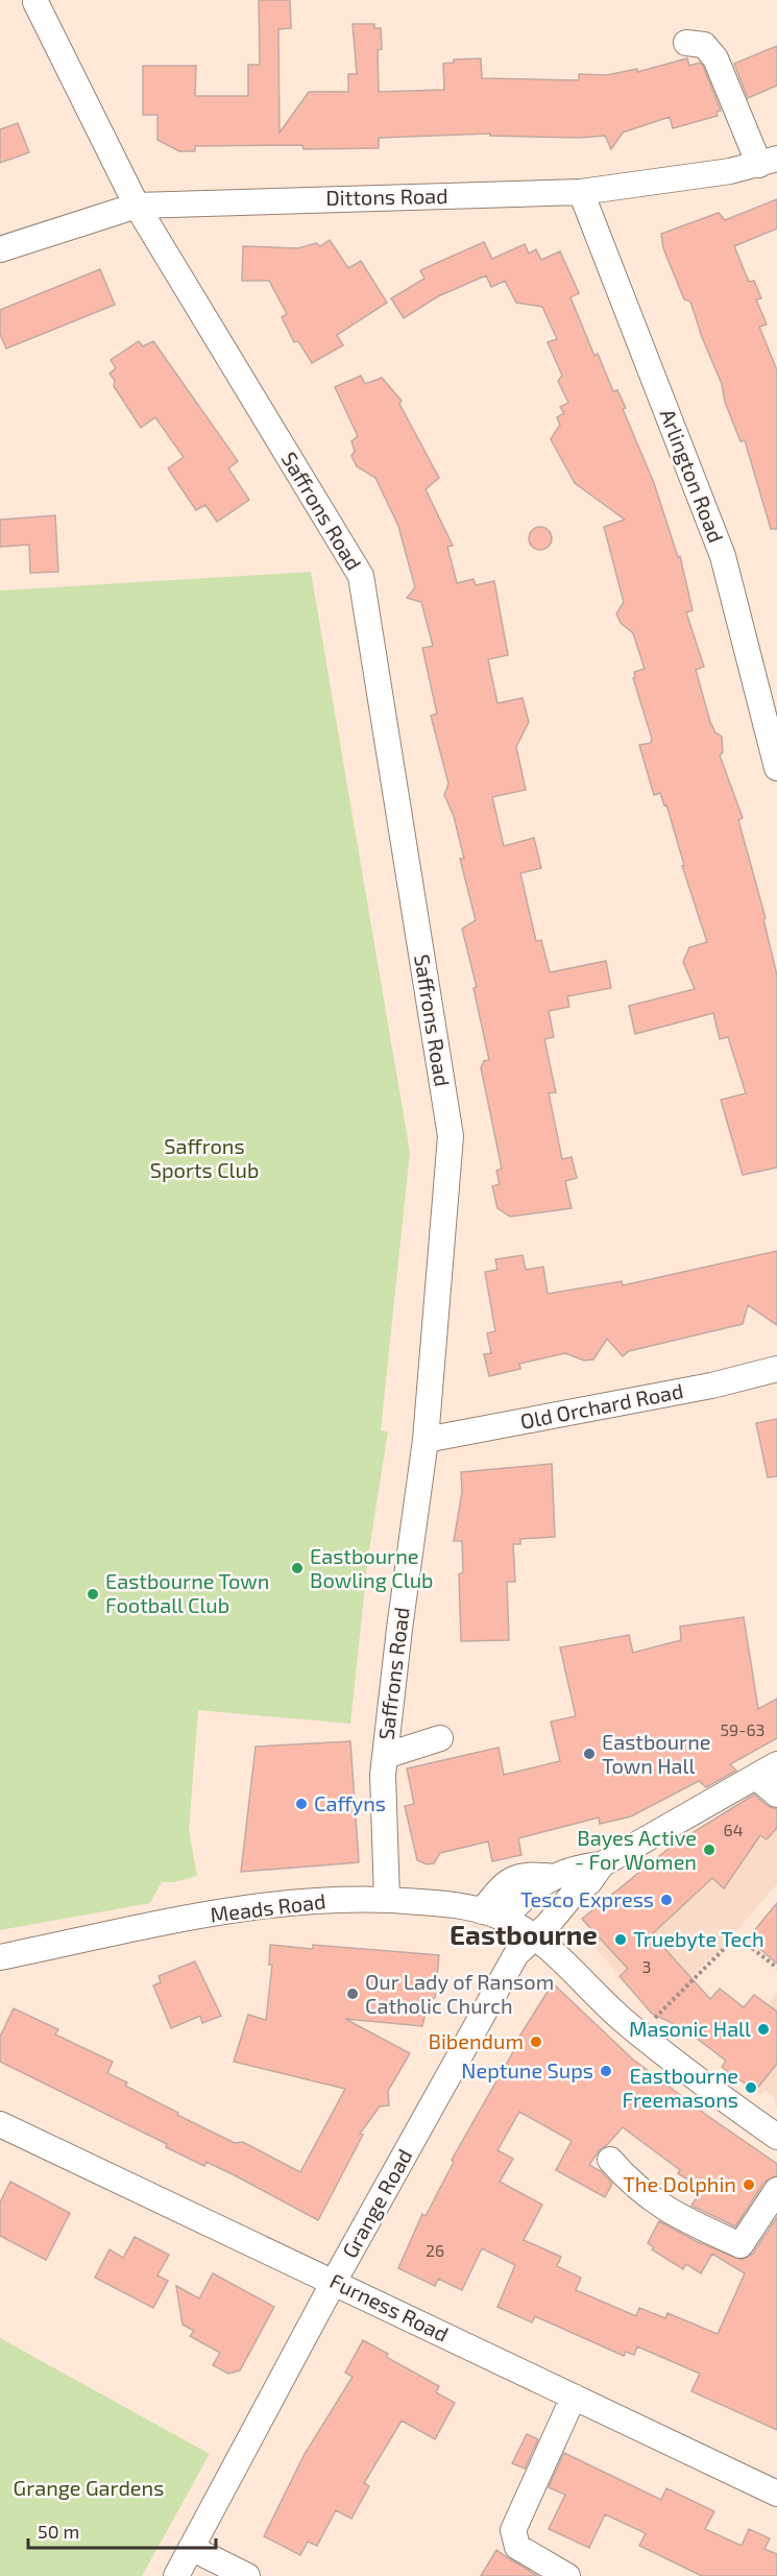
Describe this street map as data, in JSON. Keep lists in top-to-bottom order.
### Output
{
  "streets": {
    "street": [
      "Dittons Road",
      "Arlington Road",
      "Saffrons Road",
      "Old Orchard Road",
      "Meads Road",
      "Grange Road",
      "Furness Road"
    ]
  },
  "crossings": [
    ["Dittons Road", "Arlington Road"],
    ["Dittons Road", "Saffrons Road"],
    ["Saffrons Road", "Old Orchard Road"],
    ["Saffrons Road", "Meads Road"],
    ["Meads Road", "Grange Road"],
    ["Grange Road", "Furness Road"]
  ],
  "districts": ["Eastbourne"],
  "parks": ["Saffrons Sports Club", "Grange Gardens"],
  "places": [
    "Eastbourne Bowling Club",
    "Eastbourne Town Football Club",
    "Eastbourne Town Hall",
    "Caffyns",
    "Bayes Active - For Women",
    "Tesco Express",
    "Truebyte Tech",
    "Our Lady of Ransom Catholic Church",
    "Masonic Hall",
    "Bibendum",
    "Neptune Sups",
    "Eastbourne Freemasons",
    "The Dolphin"
  ],
  "house_numbers": [
    "59-63",
    "64",
    "3",
    "26"
  ],
  "scale_bar": "50 m"
}
